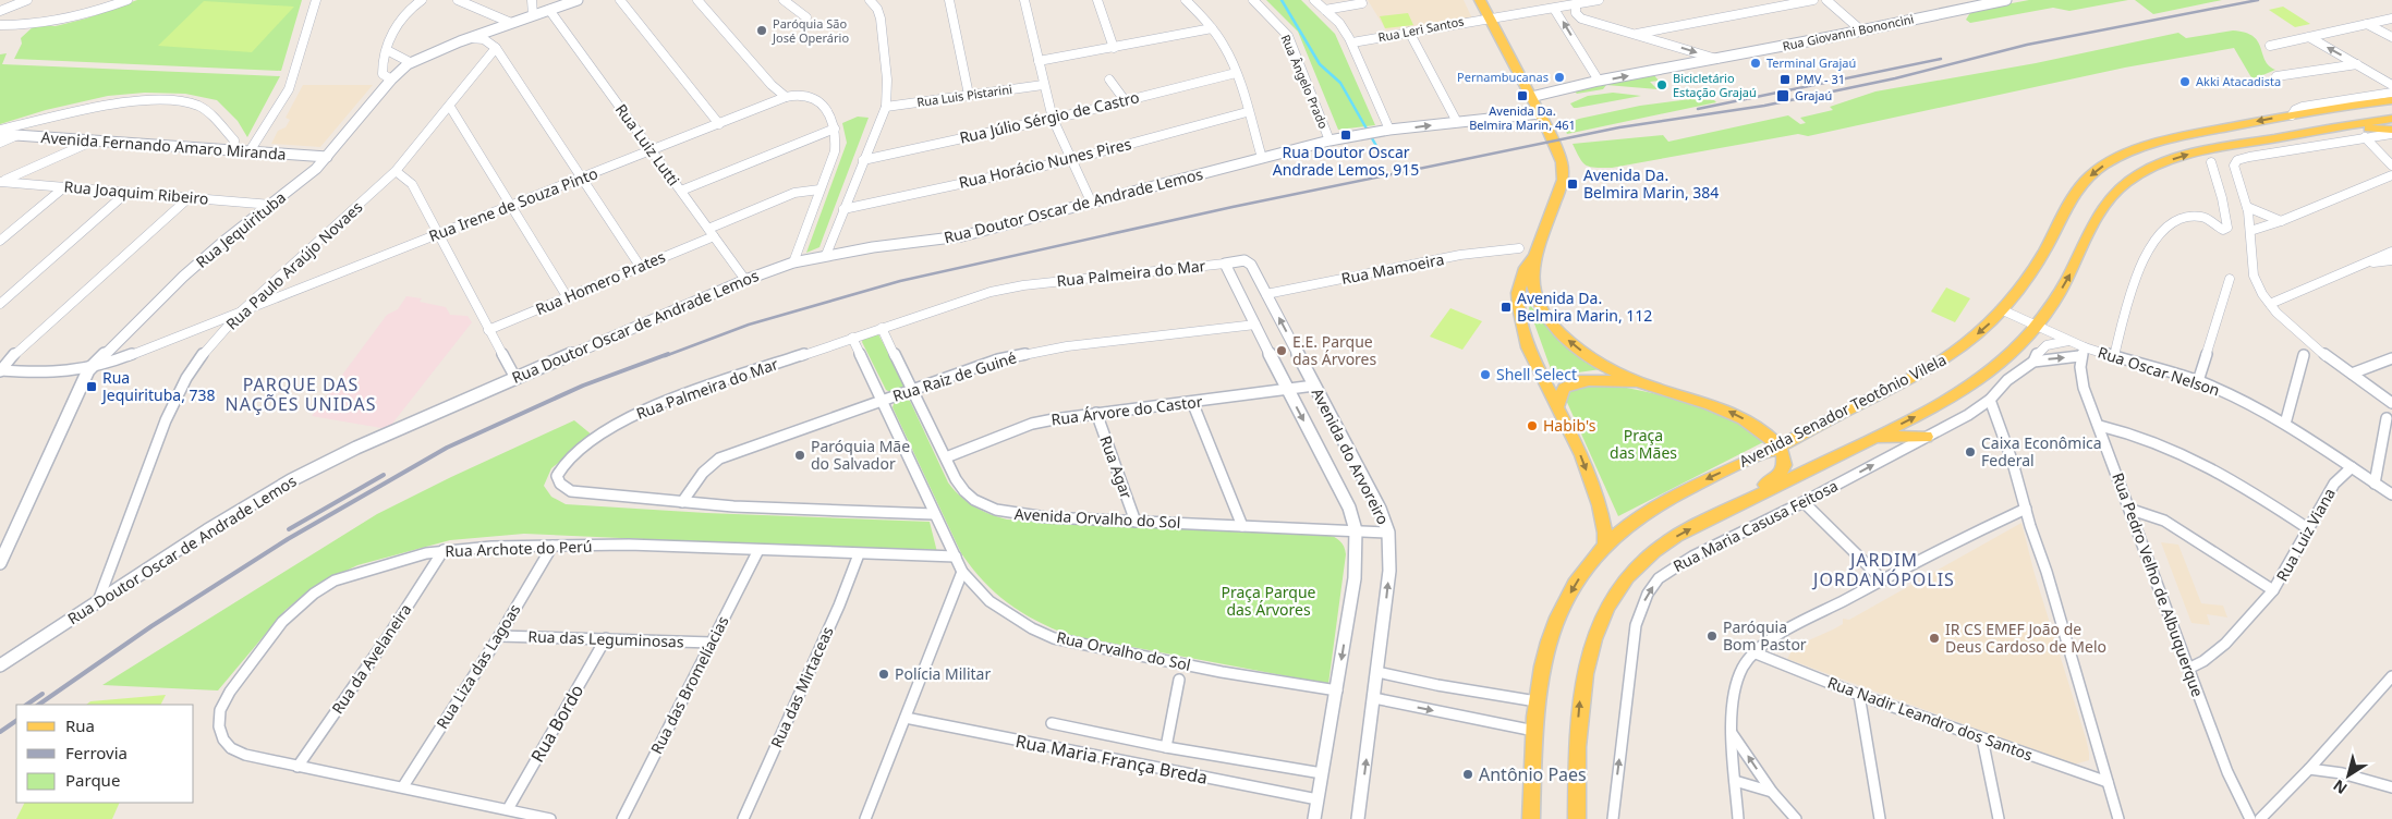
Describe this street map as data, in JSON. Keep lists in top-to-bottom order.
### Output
{
  "streets": {
    "main road": ["Avenida Senador Teotônio Vilela"],
    "street": [
      "Rua Leri Santos",
      "Rua Giovanni Bononcini",
      "Rua Ângelo Prado",
      "Rua Luis Pistarini",
      "Rua Júlio Sérgio de Castro",
      "Rua Luiz Lutti",
      "Avenida Fernando Amaro Miranda",
      "Rua Horácio Nunes Pires",
      "Rua Joaquim Ribeiro",
      "Rua Irene de Souza Pinto",
      "Rua Doutor Oscar de Andrade Lemos",
      "Rua Jequirituba",
      "Rua Paulo Araújo Novaes",
      "Rua Mamoeira",
      "Rua Palmeira do Mar",
      "Rua Homero Prates",
      "Rua Oscar Nelson",
      "Rua Raiz de Guiné",
      "Rua Árvore do Castor",
      "Avenida do Arvoreiro",
      "Rua Agar",
      "Avenida Orvalho do Sol",
      "Rua Maria Casusa Feitosa",
      "Rua Luiz Viana",
      "Rua Archote do Perú",
      "Rua Pedro Velho de Albuquerque",
      "Rua das Leguminosas",
      "Rua Orvalho do Sol",
      "Rua da Avelaneira",
      "Rua Liza das Lagoas",
      "Rua das Bromelíacias",
      "Rua das Mirtaceas",
      "Rua Nadir Leandro dos Santos",
      "Rua Bordo",
      "Rua Maria França Breda"
    ]
  },
  "crossings": [
    ["Rua Ângelo Prado", "Rua Doutor Oscar de Andrade Lemos"],
    ["Rua Luiz Lutti", "Rua Irene de Souza Pinto"],
    ["Rua Luiz Lutti", "Rua Doutor Oscar de Andrade Lemos"],
    ["Rua Luiz Lutti", "Rua Jequirituba"],
    ["Rua Luiz Lutti", "Rua Homero Prates"],
    ["Avenida Fernando Amaro Miranda", "Rua Jequirituba"],
    ["Rua Joaquim Ribeiro", "Rua Jequirituba"],
    ["Rua Irene de Souza Pinto", "Rua Jequirituba"],
    ["Rua Irene de Souza Pinto", "Rua Paulo Araújo Novaes"],
    ["Rua Doutor Oscar de Andrade Lemos", "Rua Paulo Araújo Novaes"],
    ["Rua Mamoeira", "Avenida do Arvoreiro"],
    ["Rua Palmeira do Mar", "Rua Raiz de Guiné"],
    ["Rua Palmeira do Mar", "Avenida do Arvoreiro"],
    ["Rua Palmeira do Mar", "Avenida Orvalho do Sol"],
    ["Rua Palmeira do Mar", "Rua Orvalho do Sol"],
    ["Rua Oscar Nelson", "Avenida Senador Teotônio Vilela"],
    ["Rua Oscar Nelson", "Rua Maria Casusa Feitosa"],
    ["Rua Oscar Nelson", "Rua Luiz Viana"],
    ["Rua Oscar Nelson", "Rua Pedro Velho de Albuquerque"],
    ["Rua Raiz de Guiné", "Avenida do Arvoreiro"],
    ["Rua Raiz de Guiné", "Avenida Orvalho do Sol"],
    ["Rua Raiz de Guiné", "Rua Orvalho do Sol"],
    ["Rua Árvore do Castor", "Avenida do Arvoreiro"],
    ["Rua Árvore do Castor", "Rua Agar"],
    ["Rua Árvore do Castor", "Avenida Orvalho do Sol"],
    ["Avenida do Arvoreiro", "Avenida Orvalho do Sol"],
    ["Avenida do Arvoreiro", "Rua Orvalho do Sol"],
    ["Avenida do Arvoreiro", "Rua Maria França Breda"],
    ["Rua Agar", "Avenida Orvalho do Sol"],
    ["Rua Maria Casusa Feitosa", "Rua Pedro Velho de Albuquerque"],
    ["Rua Luiz Viana", "Rua Pedro Velho de Albuquerque"],
    ["Rua Archote do Perú", "Rua Orvalho do Sol"],
    ["Rua Archote do Perú", "Rua da Avelaneira"],
    ["Rua Archote do Perú", "Rua Liza das Lagoas"],
    ["Rua Archote do Perú", "Rua das Bromelíacias"],
    ["Rua Archote do Perú", "Rua das Mirtaceas"],
    ["Rua Archote do Perú", "Rua Bordo"],
    ["Rua das Leguminosas", "Rua Liza das Lagoas"],
    ["Rua das Leguminosas", "Rua das Bromelíacias"],
    ["Rua das Leguminosas", "Rua Bordo"]
  ],
  "one_way": ["Rua Maria Casusa Feitosa"],
  "districts": ["PARQUE DAS NAÇÕES UNIDAS", "JARDIM JORDANÓPOLIS"],
  "parks": ["Praça das Mães", "Praça Parque das Árvores"],
  "places": {
    "other": [
      "Paróquia São José Operário",
      "Terminal Grajaú",
      "Pernambucanas",
      "Akki Atacadista",
      "Bicicletário Estação Grajaú",
      "E.E. Parque das Árvores",
      "Shell Select",
      "Habib's",
      "Caixa Econômica Federal",
      "Paróquia Mãe do Salvador",
      "Paróquia Bom Pastor",
      "IR CS EMEF João de Deus Cardoso de Melo",
      "Polícia Militar",
      "Antônio Paes"
    ],
    "transit": [
      "PMV - 31",
      "Avenida Da. Belmira Marin, 461",
      "Grajaú",
      "Rua Doutor Oscar Andrade Lemos, 915",
      "Avenida Da. Belmira Marin, 384",
      "Avenida Da. Belmira Marin, 112",
      "Rua Jequirituba, 738"
    ]
  },
  "legend": ["Rua", "Ferrovia", "Parque"],
  "north": "bottom left"
}
